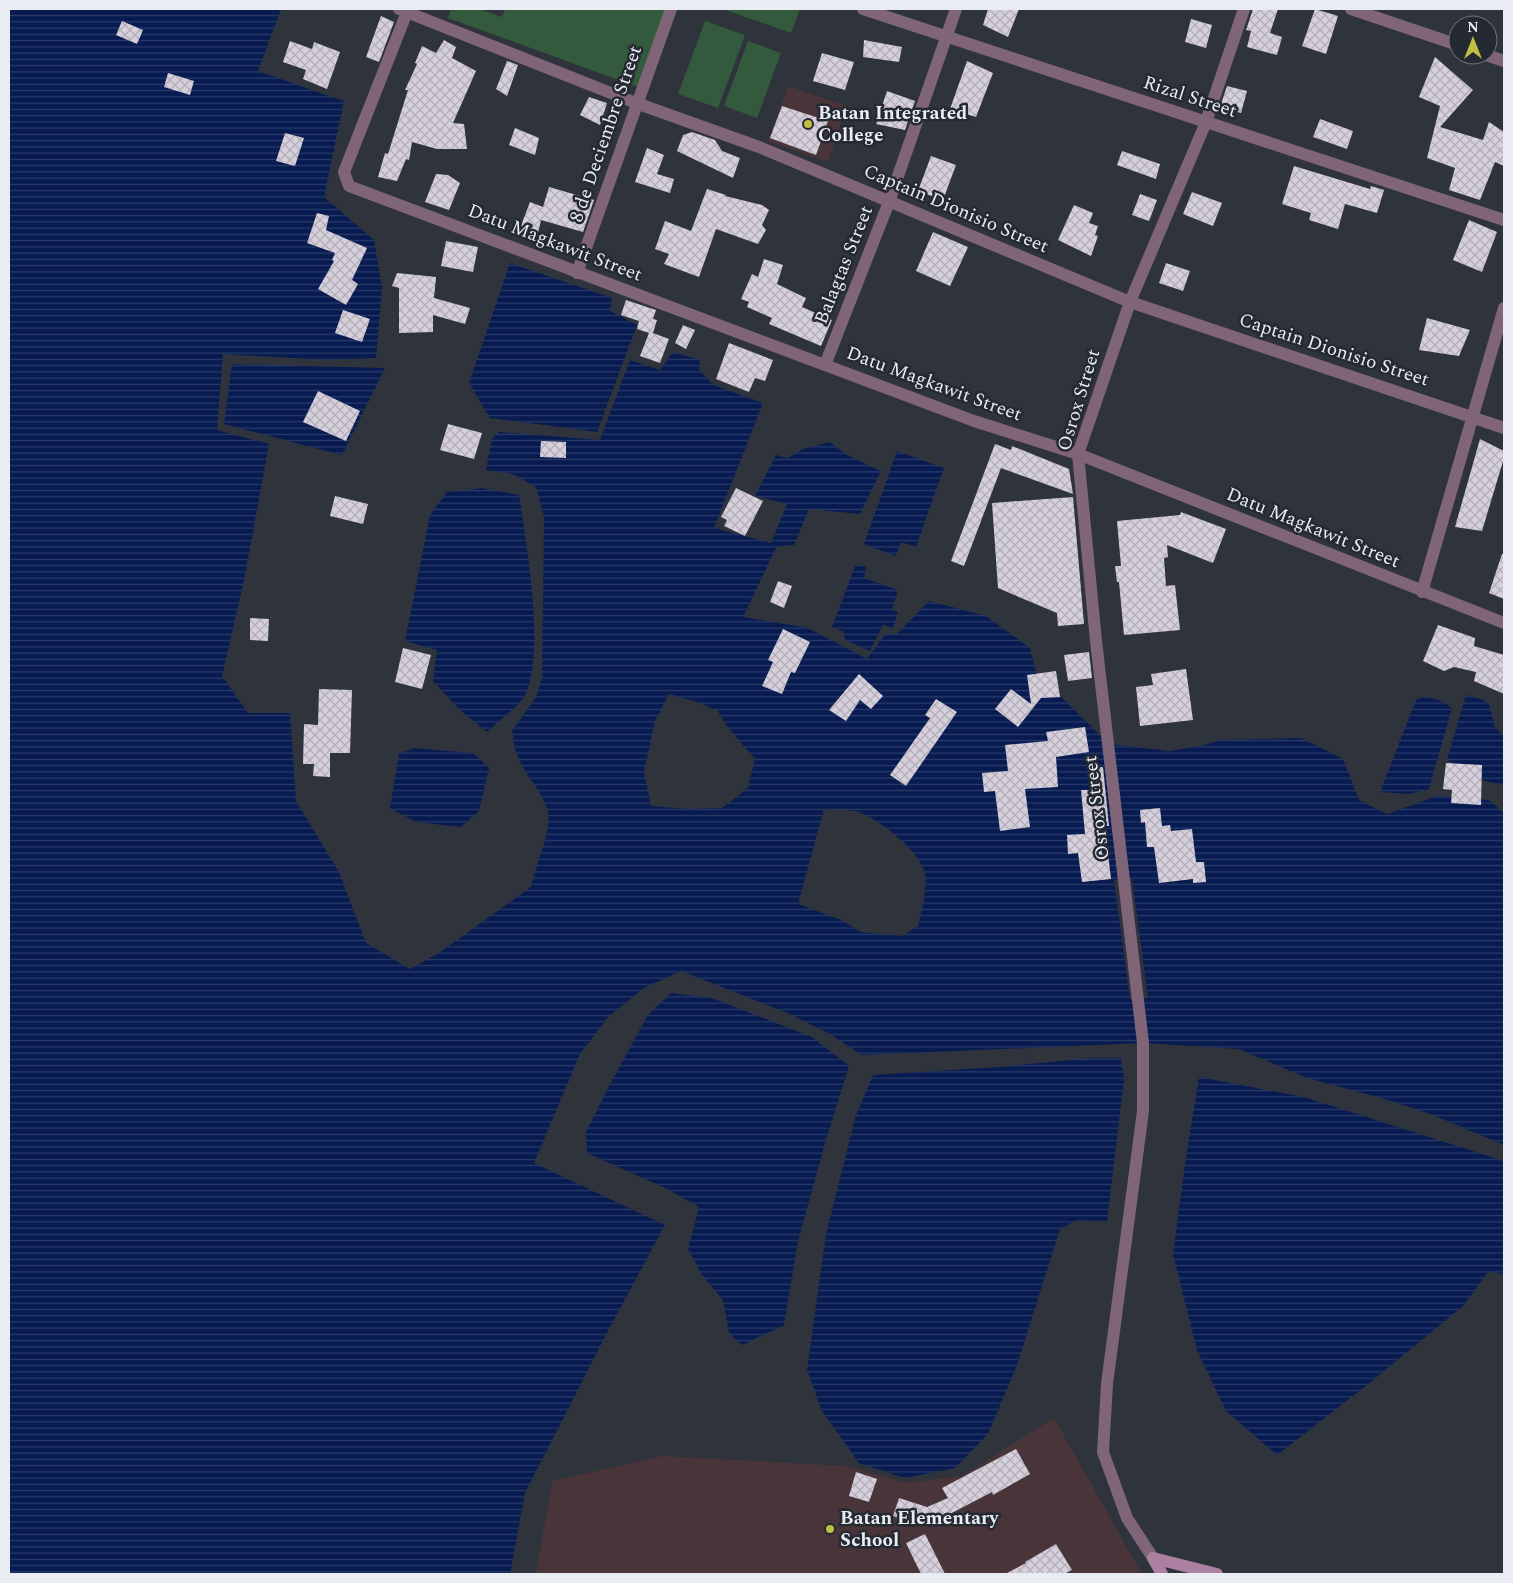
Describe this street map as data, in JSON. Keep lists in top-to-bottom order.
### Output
{
  "streets": {
    "street": [
      "Rizal Street",
      "8 de Deciembre Street",
      "Captain Dionisio Street",
      "Datu Magkawit Street",
      "Balagtas Street",
      "Osrox Street"
    ]
  },
  "crossings": [
    ["Rizal Street", "Balagtas Street"],
    ["Rizal Street", "Osrox Street"],
    ["8 de Deciembre Street", "Captain Dionisio Street"],
    ["8 de Deciembre Street", "Datu Magkawit Street"],
    ["Captain Dionisio Street", "Datu Magkawit Street"],
    ["Captain Dionisio Street", "Balagtas Street"],
    ["Captain Dionisio Street", "Osrox Street"],
    ["Datu Magkawit Street", "Balagtas Street"],
    ["Datu Magkawit Street", "Osrox Street"]
  ],
  "places": ["Batan Integrated College", "Batan Elementary School"],
  "north": "top"
}
